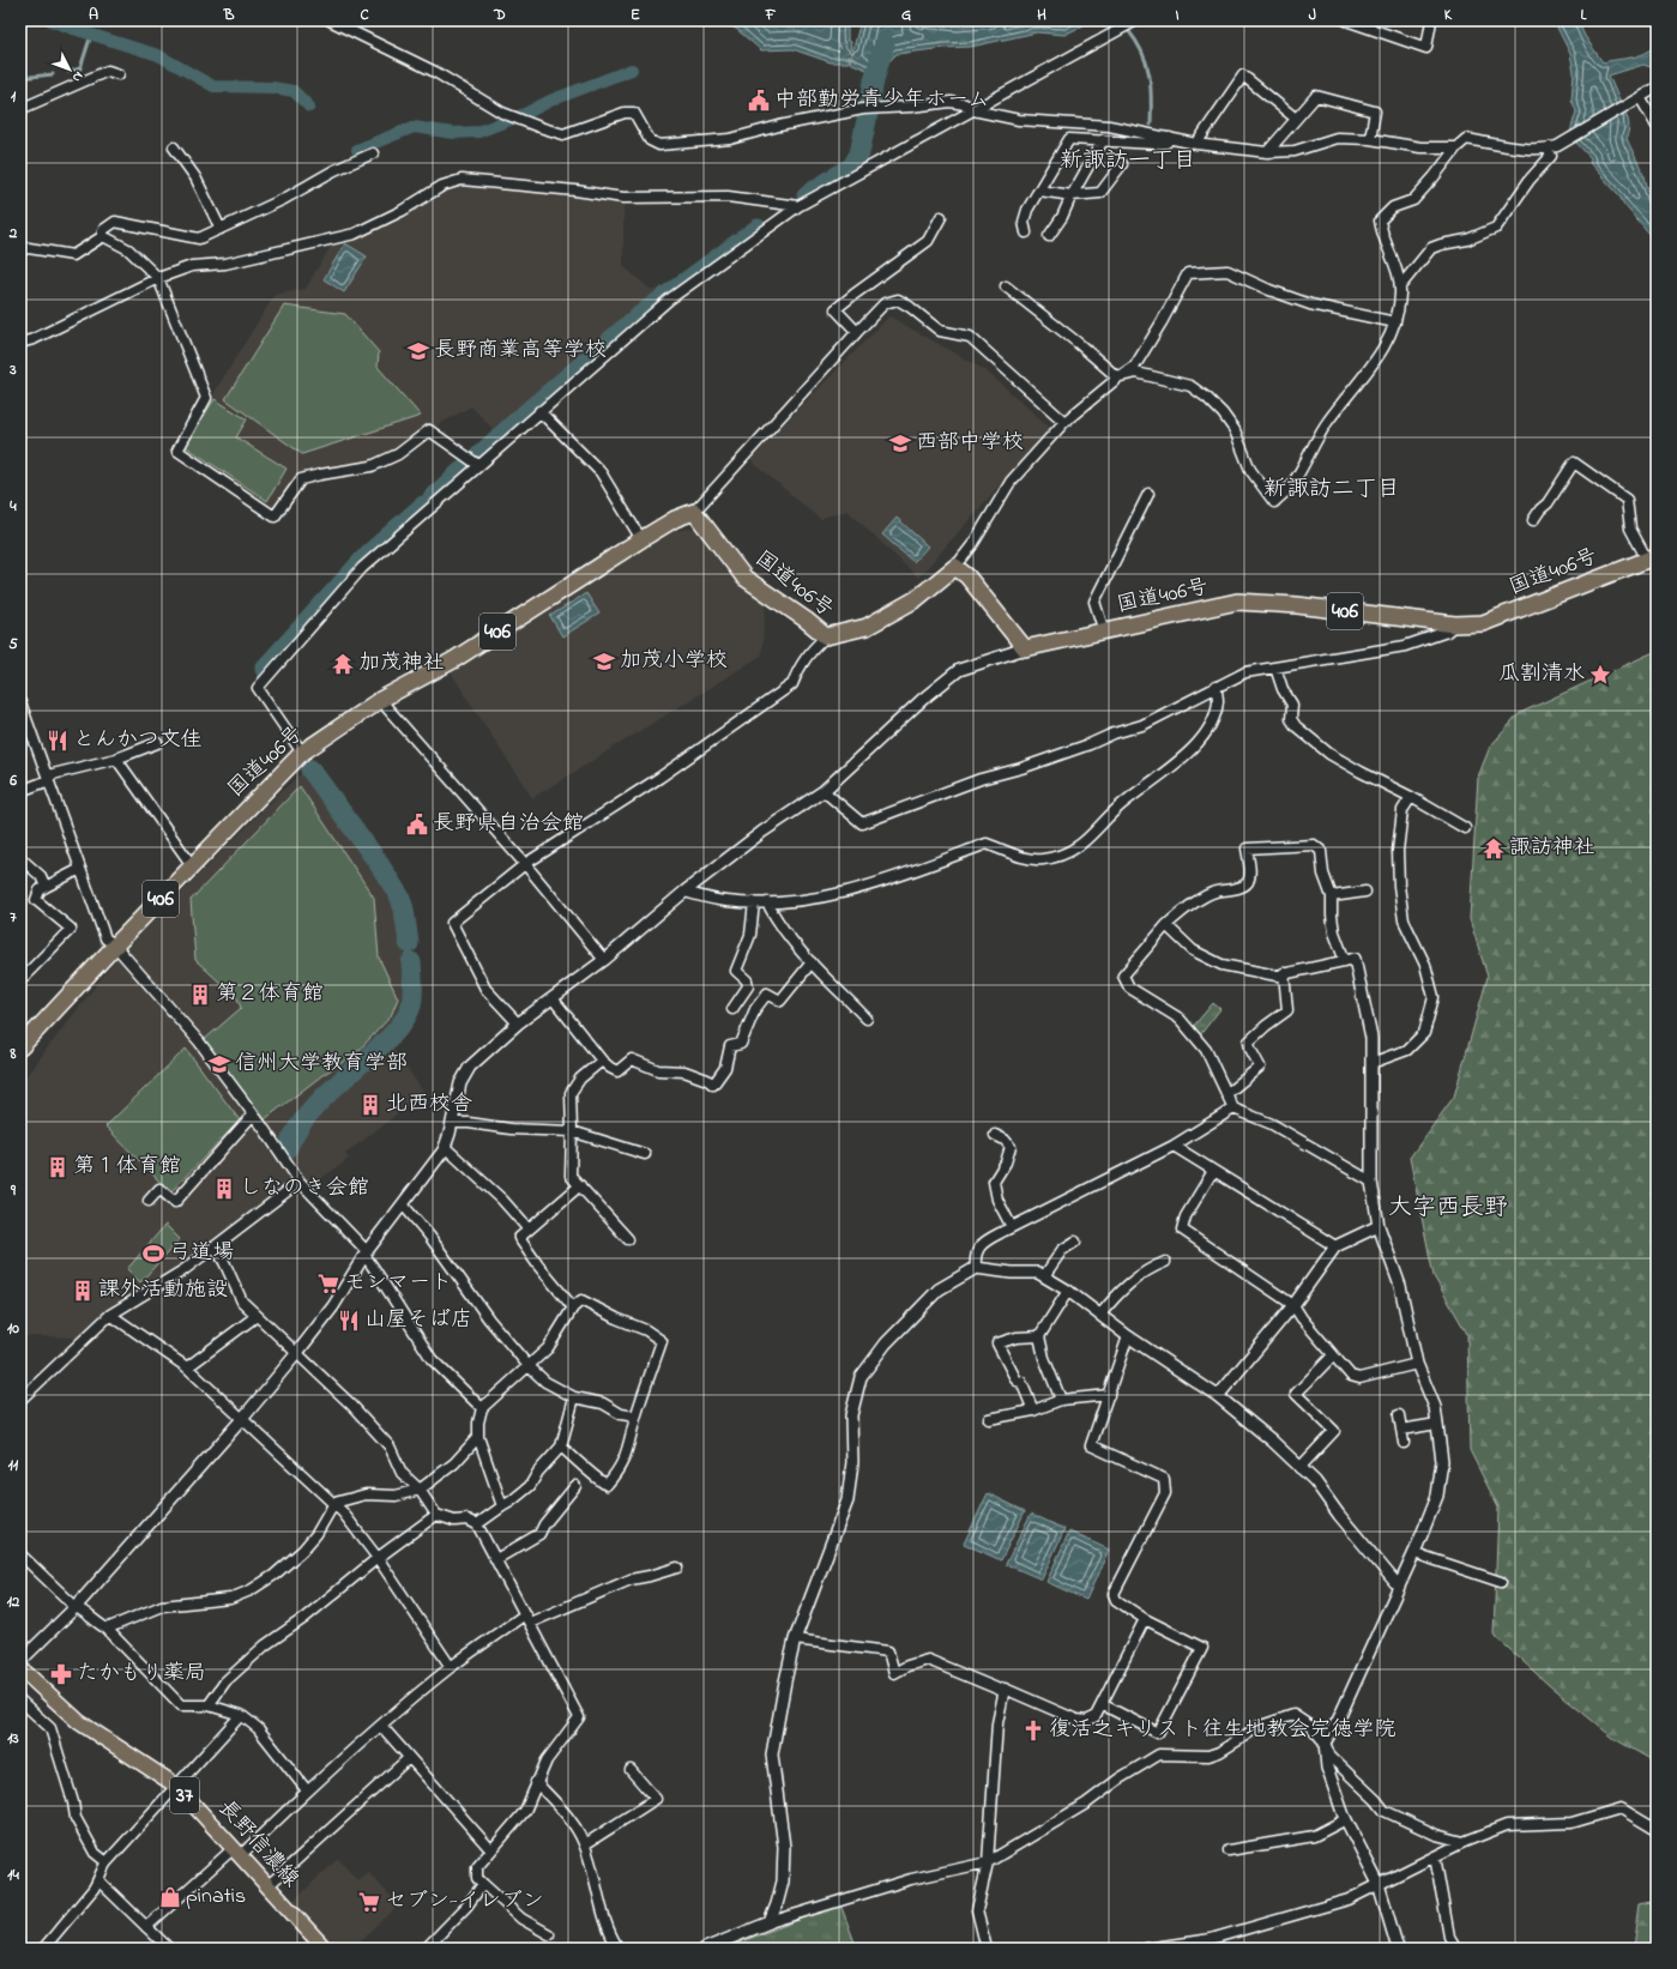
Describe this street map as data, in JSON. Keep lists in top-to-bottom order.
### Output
{
  "streets": {
    "highway": ["国道406号", "406"],
    "main road": ["37", "長野信濃線"]
  },
  "districts": ["新諏訪一丁目", "新諏訪二丁目", "大字西長野"],
  "places": {
    "public building": ["中部勤労青少年ホーム", "長野県自治会館"],
    "school or university": [
      "長野商業高等学校",
      "西部中学校",
      "加茂小学校",
      "信州大学教育学部"
    ],
    "temple": ["加茂神社", "諏訪神社"],
    "place": ["瓜割清水"],
    "restaurant": ["とんかつ文佳", "山屋そば店"],
    "building": [
      "第２体育館",
      "北西校舎",
      "第１体育館",
      "しなのき会館",
      "課外活動施設"
    ],
    "sports": ["弓道場"],
    "supermarket": ["モンマート", "セブン-イレブン"],
    "pharmacy": ["たかもり薬局"],
    "church": ["復活之キリスト往生地教会完徳学院"],
    "shop": ["pinatis"]
  },
  "north": "bottom right",
  "grid": {
    "columns": [
      "A",
      "B",
      "C",
      "D",
      "E",
      "F",
      "G",
      "H",
      "I",
      "J",
      "K",
      "L"
    ],
    "rows": [
      "1",
      "2",
      "3",
      "4",
      "5",
      "6",
      "7",
      "8",
      "9",
      "10",
      "11",
      "12",
      "13",
      "14"
    ]
  }
}
